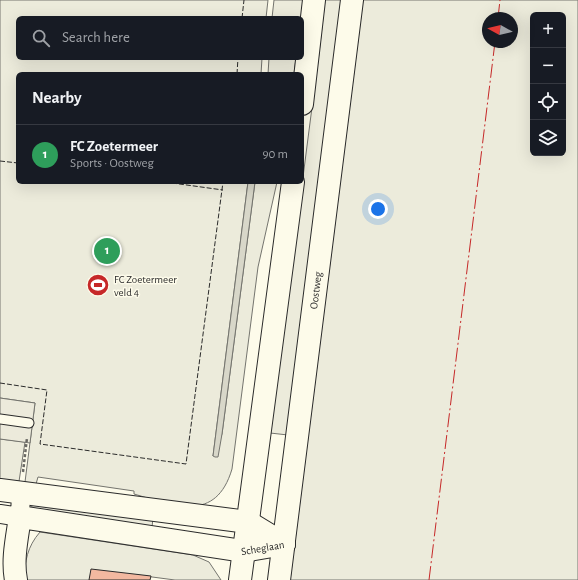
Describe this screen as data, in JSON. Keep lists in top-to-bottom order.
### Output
{
  "streets": {
    "main road": ["Oostweg", "Scheglaan"]
  },
  "crossings": [
    ["Oostweg", "Scheglaan"]
  ],
  "places": {
    "sports": ["FC Zoetermeer veld 4"]
  },
  "north": "left",
  "page": {
    "map_buttons": ["+", "−"],
    "search": "Search here",
    "heading": "Nearby",
    "list": [
      {
        "mark": "1",
        "name": "FC Zoetermeer",
        "note": "Sports · Oostweg",
        "value": "90 m"
      }
    ],
    "pins": "1"
  }
}
